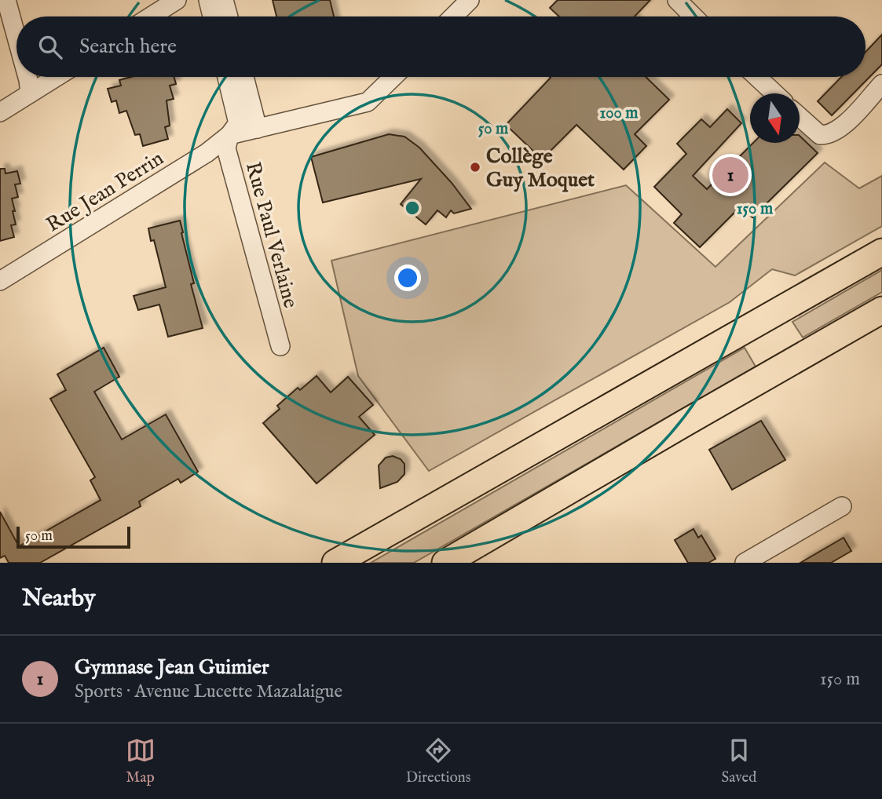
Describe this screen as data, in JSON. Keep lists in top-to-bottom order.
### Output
{
  "streets": {
    "street": ["Rue Jean Perrin", "Rue Paul Verlaine"]
  },
  "crossings": [
    ["Rue Jean Perrin", "Rue Paul Verlaine"]
  ],
  "places": ["Collège Guy Moquet"],
  "scale_bar": "50 m",
  "north": "bottom",
  "page": {
    "search": "Search here",
    "pins": "1",
    "scale": "50 m",
    "heading": "Nearby",
    "list": [
      {
        "mark": "1",
        "name": "Gymnase Jean Guimier",
        "note": "Sports · Avenue Lucette Mazalaigue",
        "value": "150 m"
      }
    ],
    "nav": ["Map", "Directions", "Saved"]
  },
  "rings": ["100 m", "50 m", "150 m"]
}
